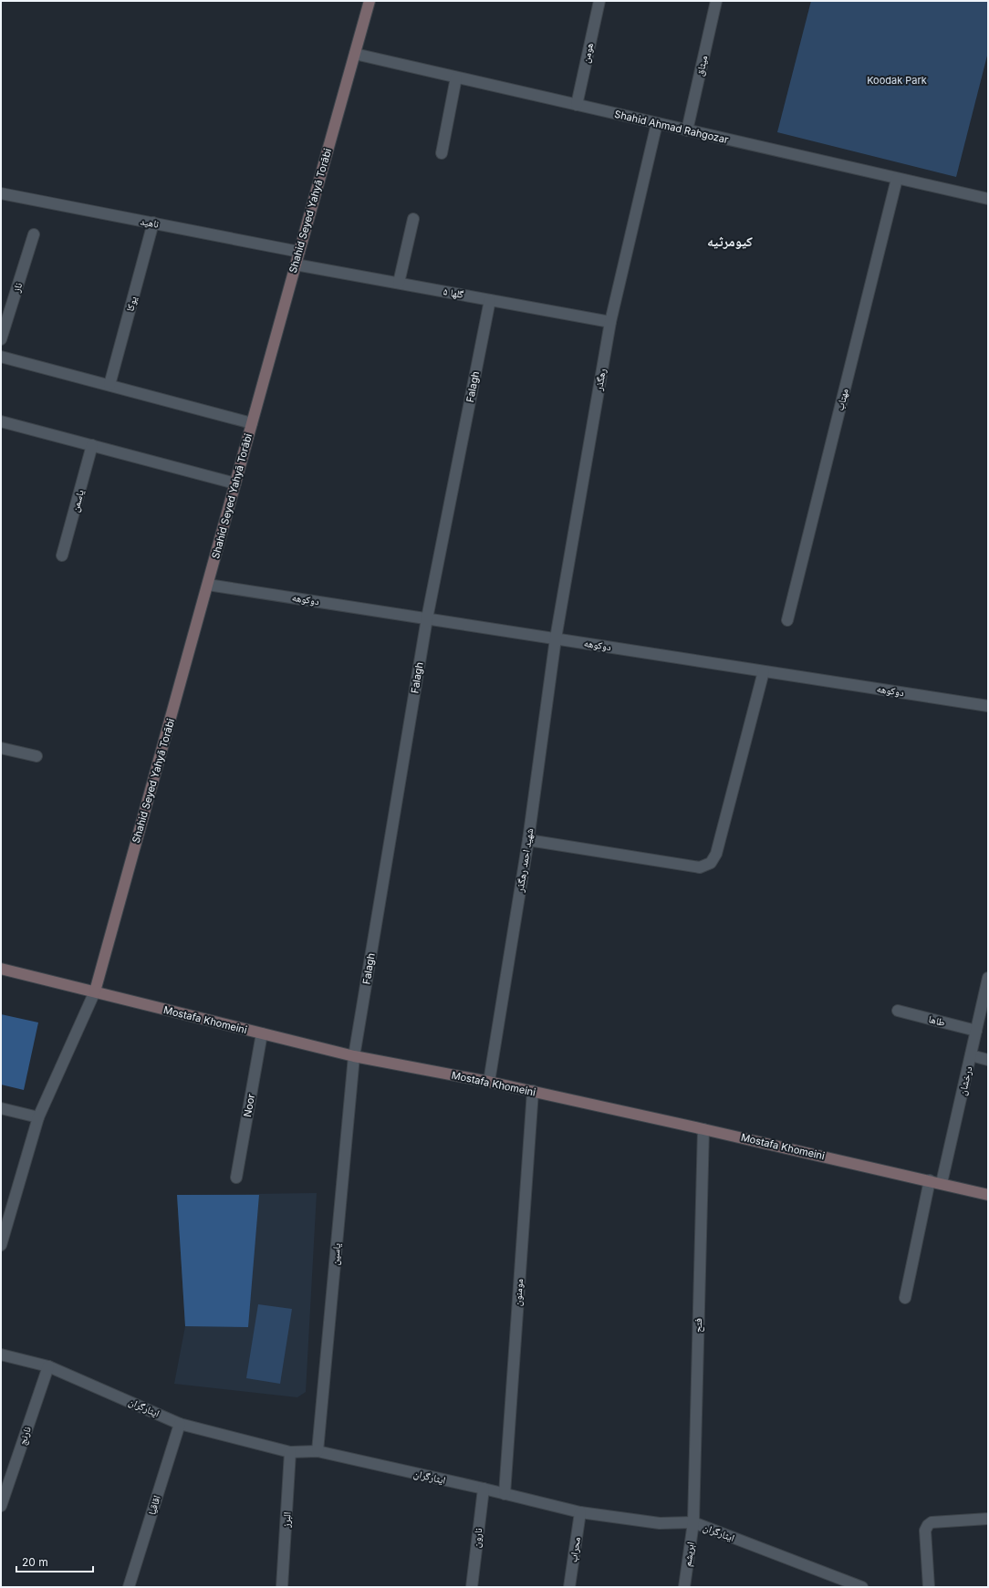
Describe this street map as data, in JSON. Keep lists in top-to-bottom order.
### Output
{
  "streets": {
    "main road": ["Shahid Seyed Yahyā Torābi", "Mostafa Khomeini"],
    "street": [
      "هومن",
      "میثاق",
      "Shahid Ahmad Rahgozar",
      "ناهید",
      "ناز",
      "گلها ۵",
      "یوکا",
      "رهگذر",
      "Falagh",
      "مهتاب",
      "یاسمن",
      "دوکوهه",
      "شهید احمد رهگذر",
      "طاها",
      "درخشان",
      "Noor",
      "یاسین",
      "مومنون",
      "فتح",
      "ایثارگران",
      "نارنج",
      "اقاقیا",
      "البرز",
      "نارون",
      "محراب",
      "ابریشم"
    ]
  },
  "crossings": [
    ["هومن", "Shahid Ahmad Rahgozar"],
    ["میثاق", "Shahid Ahmad Rahgozar"],
    ["Shahid Ahmad Rahgozar", "Shahid Seyed Yahyā Torābi"],
    ["Shahid Ahmad Rahgozar", "رهگذر"],
    ["Shahid Ahmad Rahgozar", "مهتاب"],
    ["Shahid Seyed Yahyā Torābi", "ناهید"],
    ["Shahid Seyed Yahyā Torābi", "گلها ۵"],
    ["Shahid Seyed Yahyā Torābi", "دوکوهه"],
    ["Shahid Seyed Yahyā Torābi", "Mostafa Khomeini"],
    ["ناهید", "یوکا"],
    ["گلها ۵", "رهگذر"],
    ["گلها ۵", "Falagh"],
    ["رهگذر", "دوکوهه"],
    ["رهگذر", "شهید احمد رهگذر"],
    ["Falagh", "دوکوهه"],
    ["Falagh", "Mostafa Khomeini"],
    ["Falagh", "یاسین"],
    ["دوکوهه", "شهید احمد رهگذر"],
    ["شهید احمد رهگذر", "Mostafa Khomeini"],
    ["Mostafa Khomeini", "درخشان"],
    ["Mostafa Khomeini", "Noor"],
    ["Mostafa Khomeini", "یاسین"],
    ["Mostafa Khomeini", "مومنون"],
    ["Mostafa Khomeini", "فتح"],
    ["طاها", "درخشان"],
    ["یاسین", "ایثارگران"],
    ["مومنون", "ایثارگران"],
    ["فتح", "ایثارگران"],
    ["فتح", "ابریشم"],
    ["ایثارگران", "نارنج"],
    ["ایثارگران", "اقاقیا"],
    ["ایثارگران", "البرز"],
    ["ایثارگران", "نارون"],
    ["ایثارگران", "محراب"],
    ["ایثارگران", "ابریشم"]
  ],
  "districts": ["کیومرثیه"],
  "parks": ["Koodak Park"],
  "scale_bar": "20 m"
}
